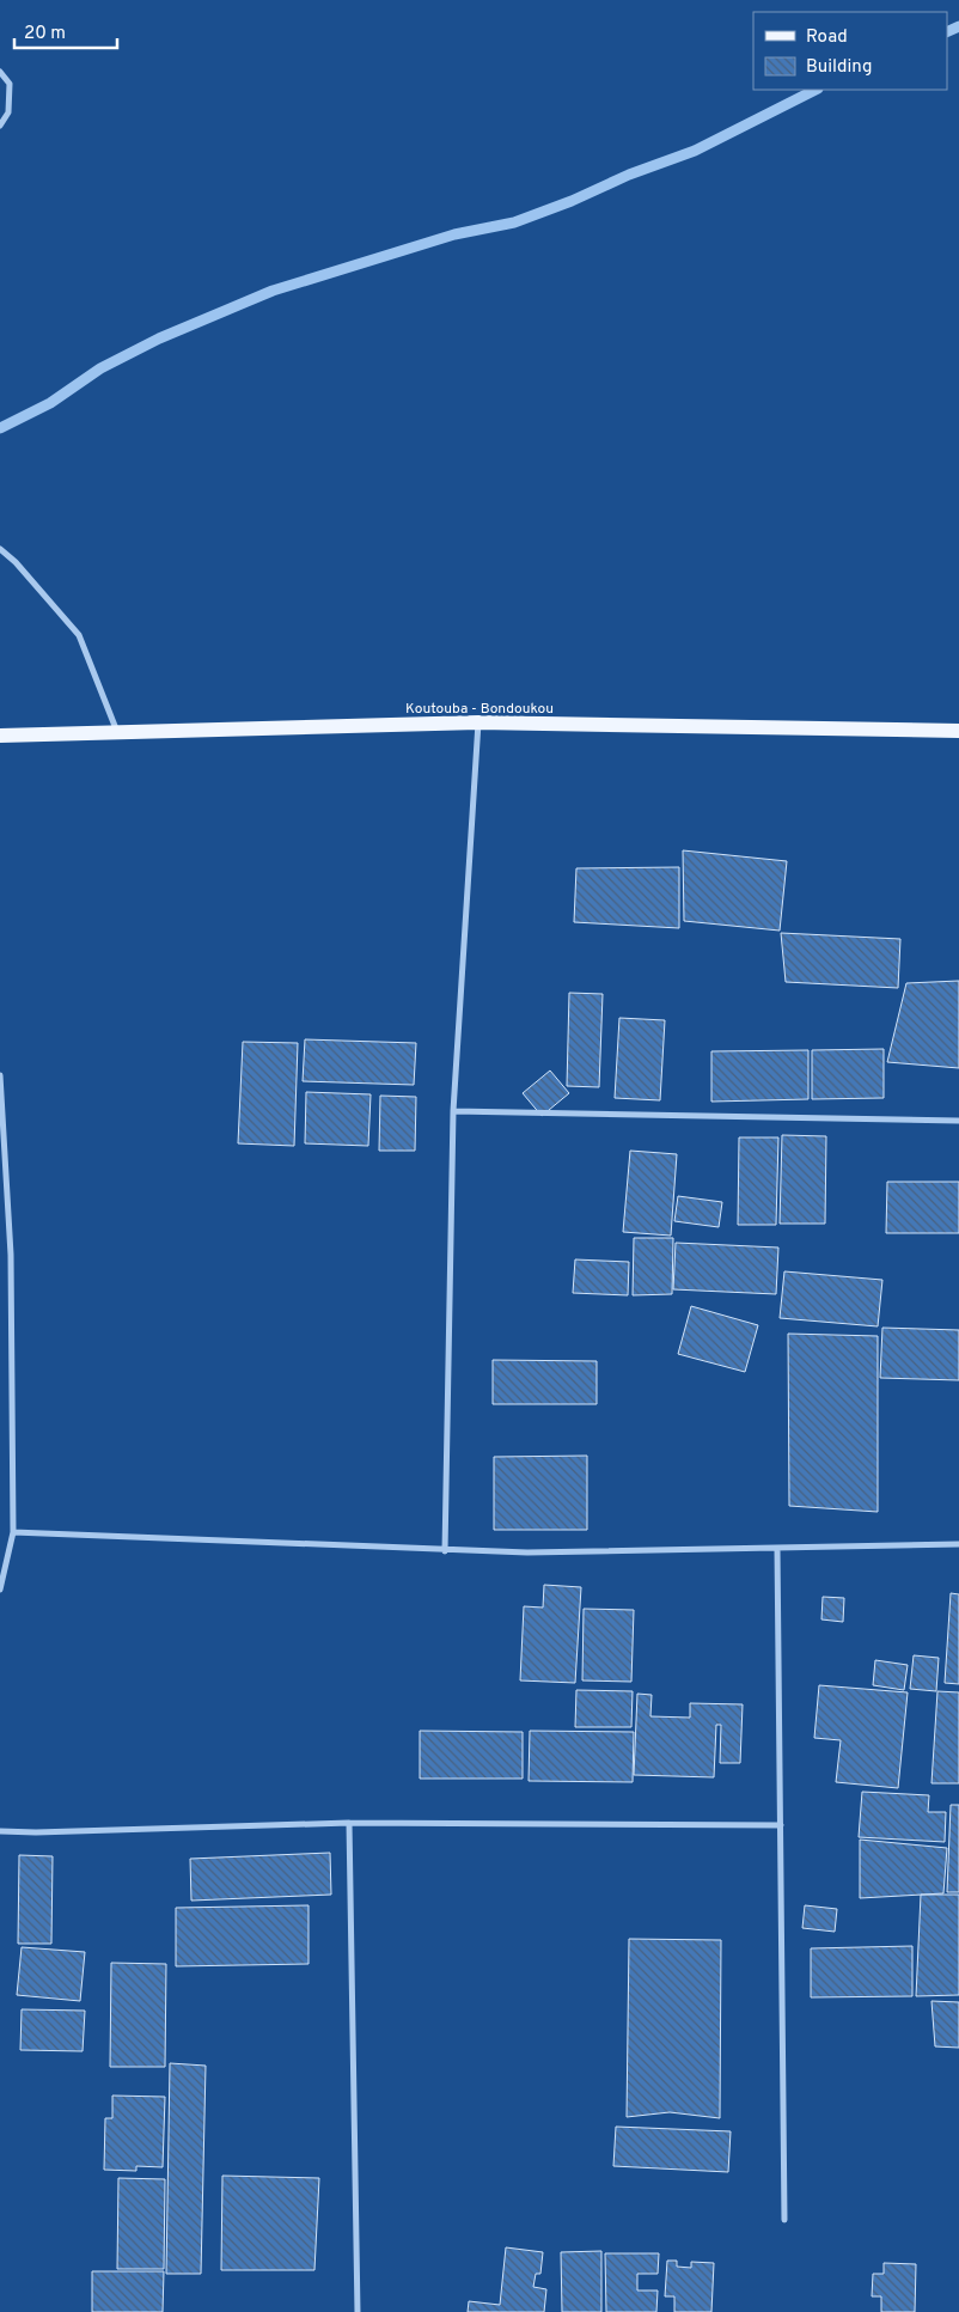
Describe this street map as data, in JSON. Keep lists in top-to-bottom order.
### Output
{
  "streets": {
    "main road": ["Koutouba - Bondoukou"]
  },
  "legend": ["Road", "Building"],
  "scale_bar": "20 m"
}
